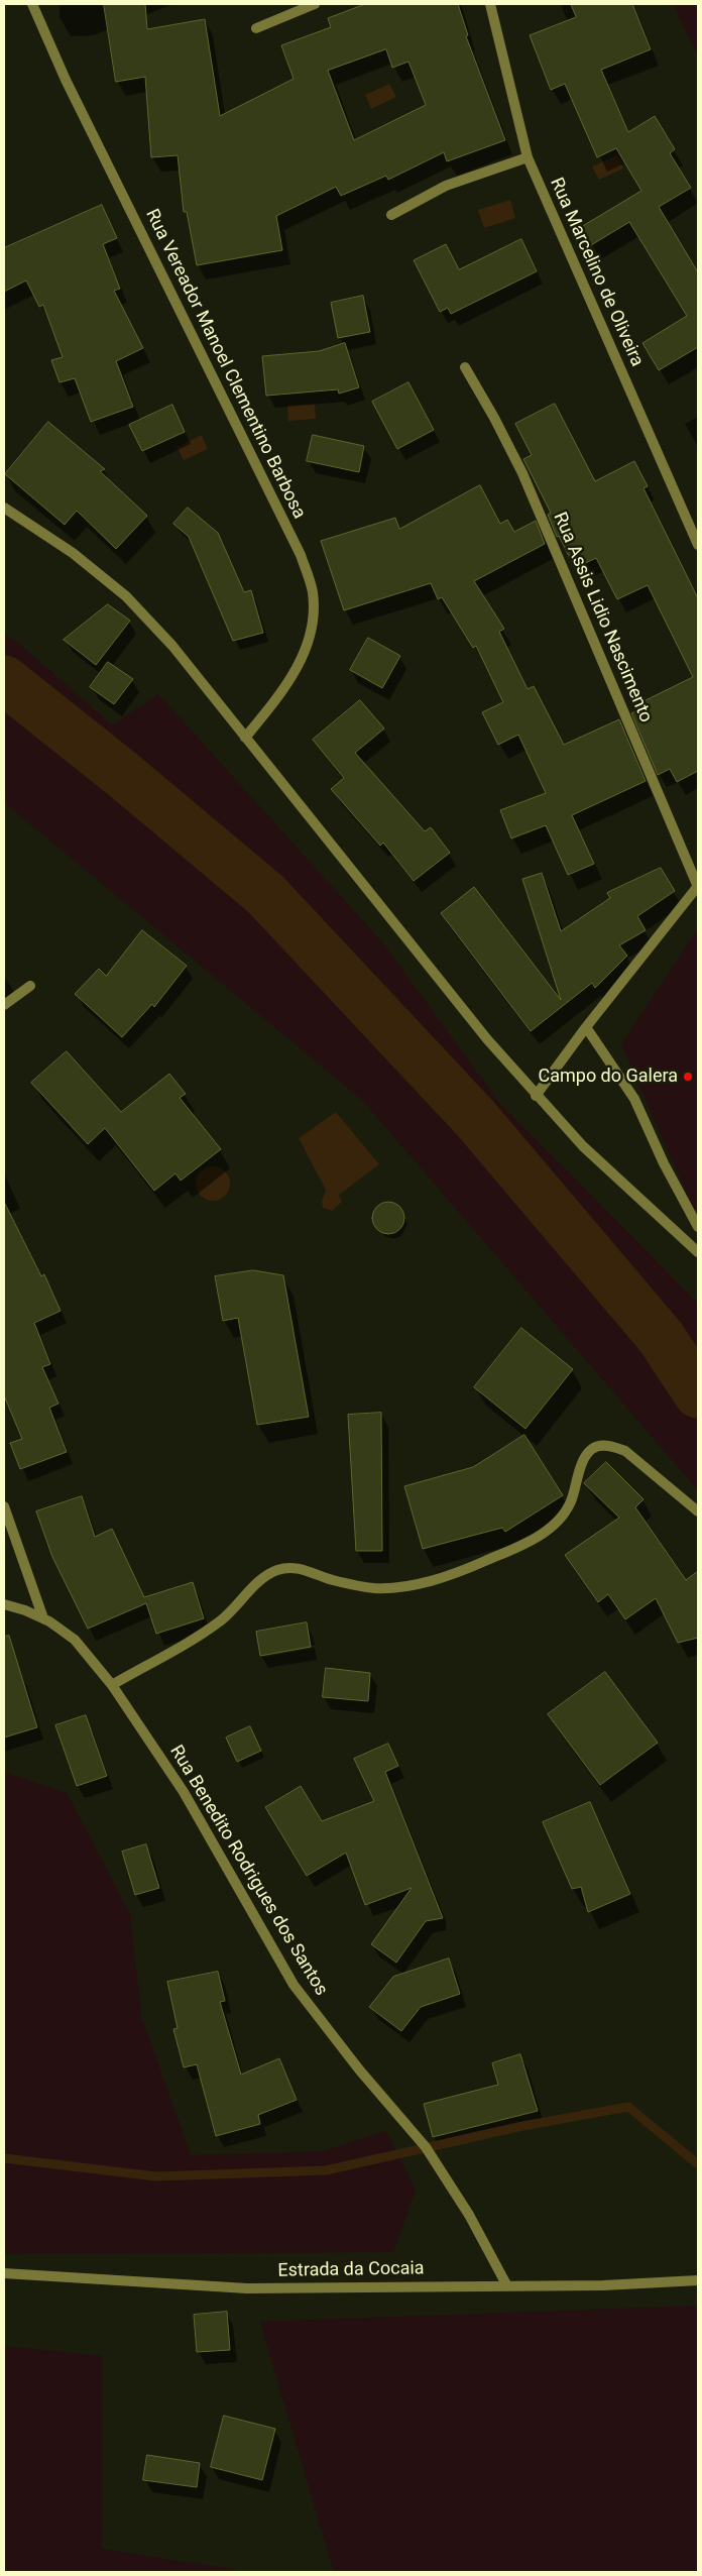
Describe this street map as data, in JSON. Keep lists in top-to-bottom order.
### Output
{
  "streets": {
    "street": [
      "Rua Marcelino de Oliveira",
      "Rua Vereador Manoel Clementino Barbosa",
      "Rua Assis Lidio Nascimento",
      "Rua Benedito Rodrigues dos Santos",
      "Estrada da Cocaia"
    ]
  },
  "crossings": [
    ["Rua Benedito Rodrigues dos Santos", "Estrada da Cocaia"]
  ],
  "places": ["Campo do Galera"]
}
